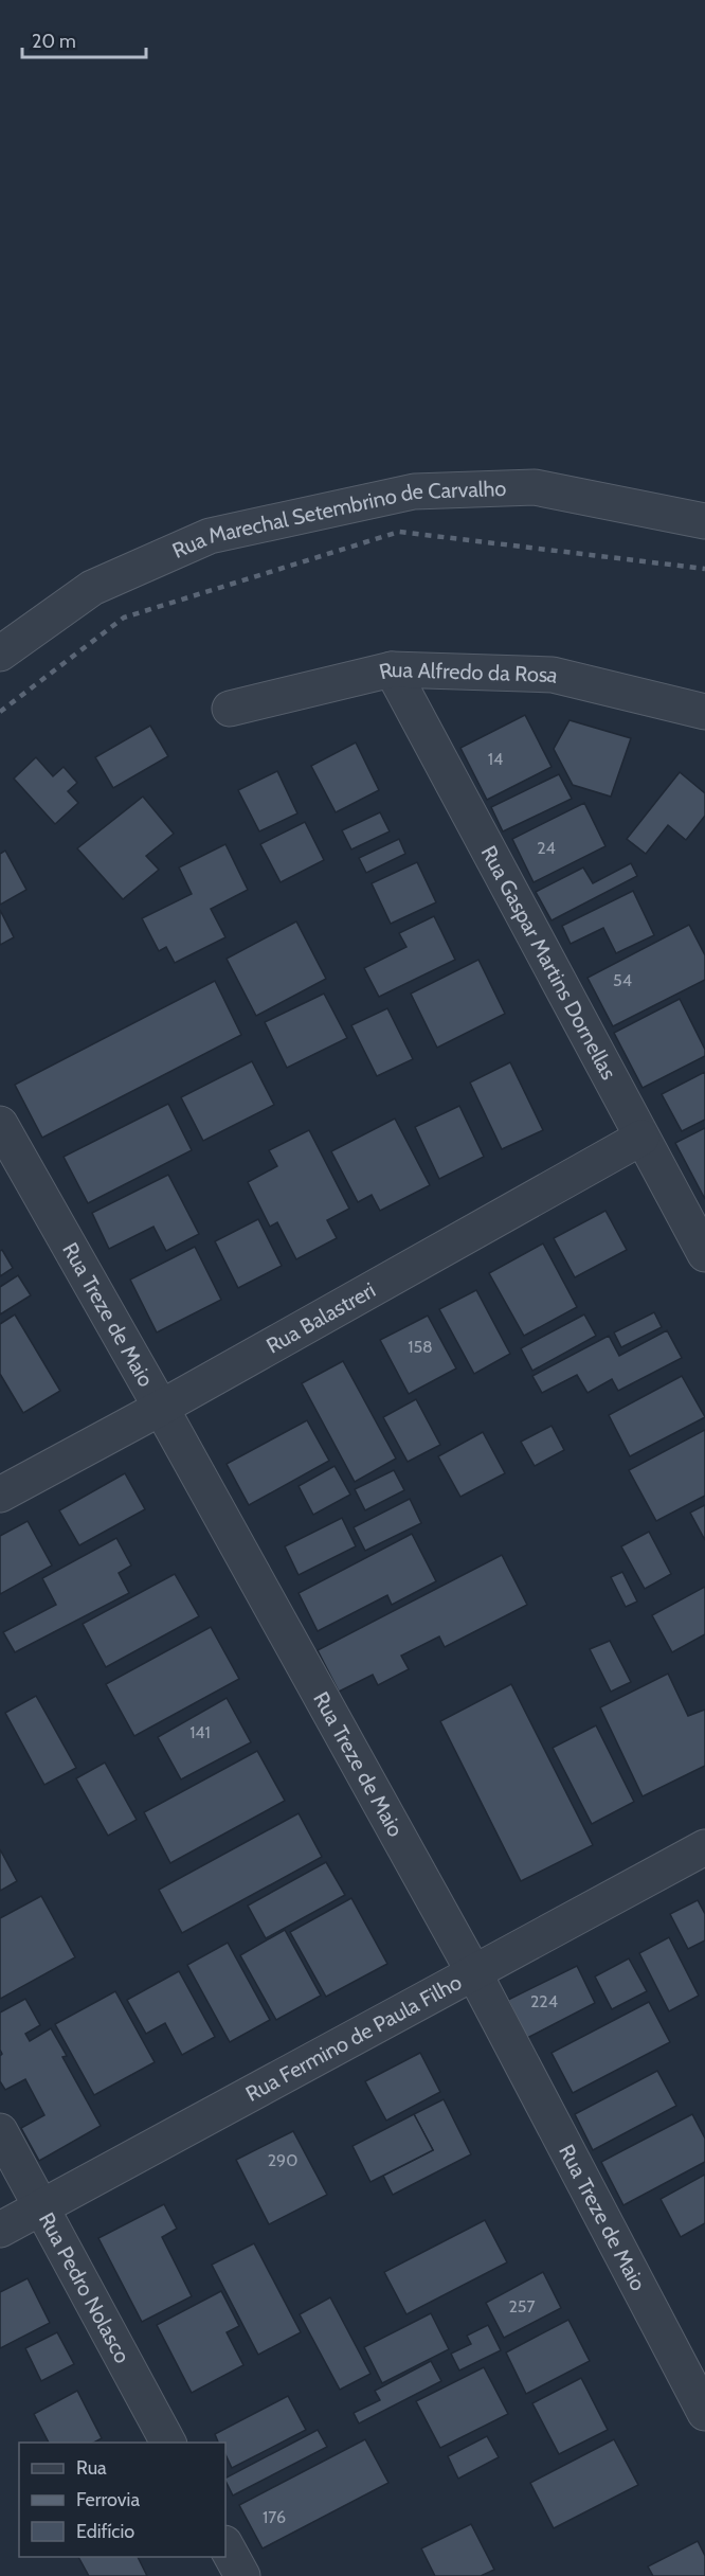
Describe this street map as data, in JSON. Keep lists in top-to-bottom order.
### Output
{
  "streets": {
    "street": [
      "Rua Marechal Setembrino de Carvalho",
      "Rua Alfredo da Rosa",
      "Rua Gaspar Martins Dornellas",
      "Rua Treze de Maio",
      "Rua Balastreri",
      "Rua Fermino de Paula Filho",
      "Rua Pedro Nolasco"
    ]
  },
  "crossings": [
    ["Rua Alfredo da Rosa", "Rua Gaspar Martins Dornellas"],
    ["Rua Gaspar Martins Dornellas", "Rua Balastreri"],
    ["Rua Treze de Maio", "Rua Balastreri"],
    ["Rua Treze de Maio", "Rua Fermino de Paula Filho"],
    ["Rua Fermino de Paula Filho", "Rua Pedro Nolasco"]
  ],
  "house_numbers": [
    "14",
    "24",
    "54",
    "158",
    "141",
    "224",
    "290",
    "257",
    "176"
  ],
  "legend": ["Rua", "Ferrovia", "Edifício"],
  "scale_bar": "20 m"
}
